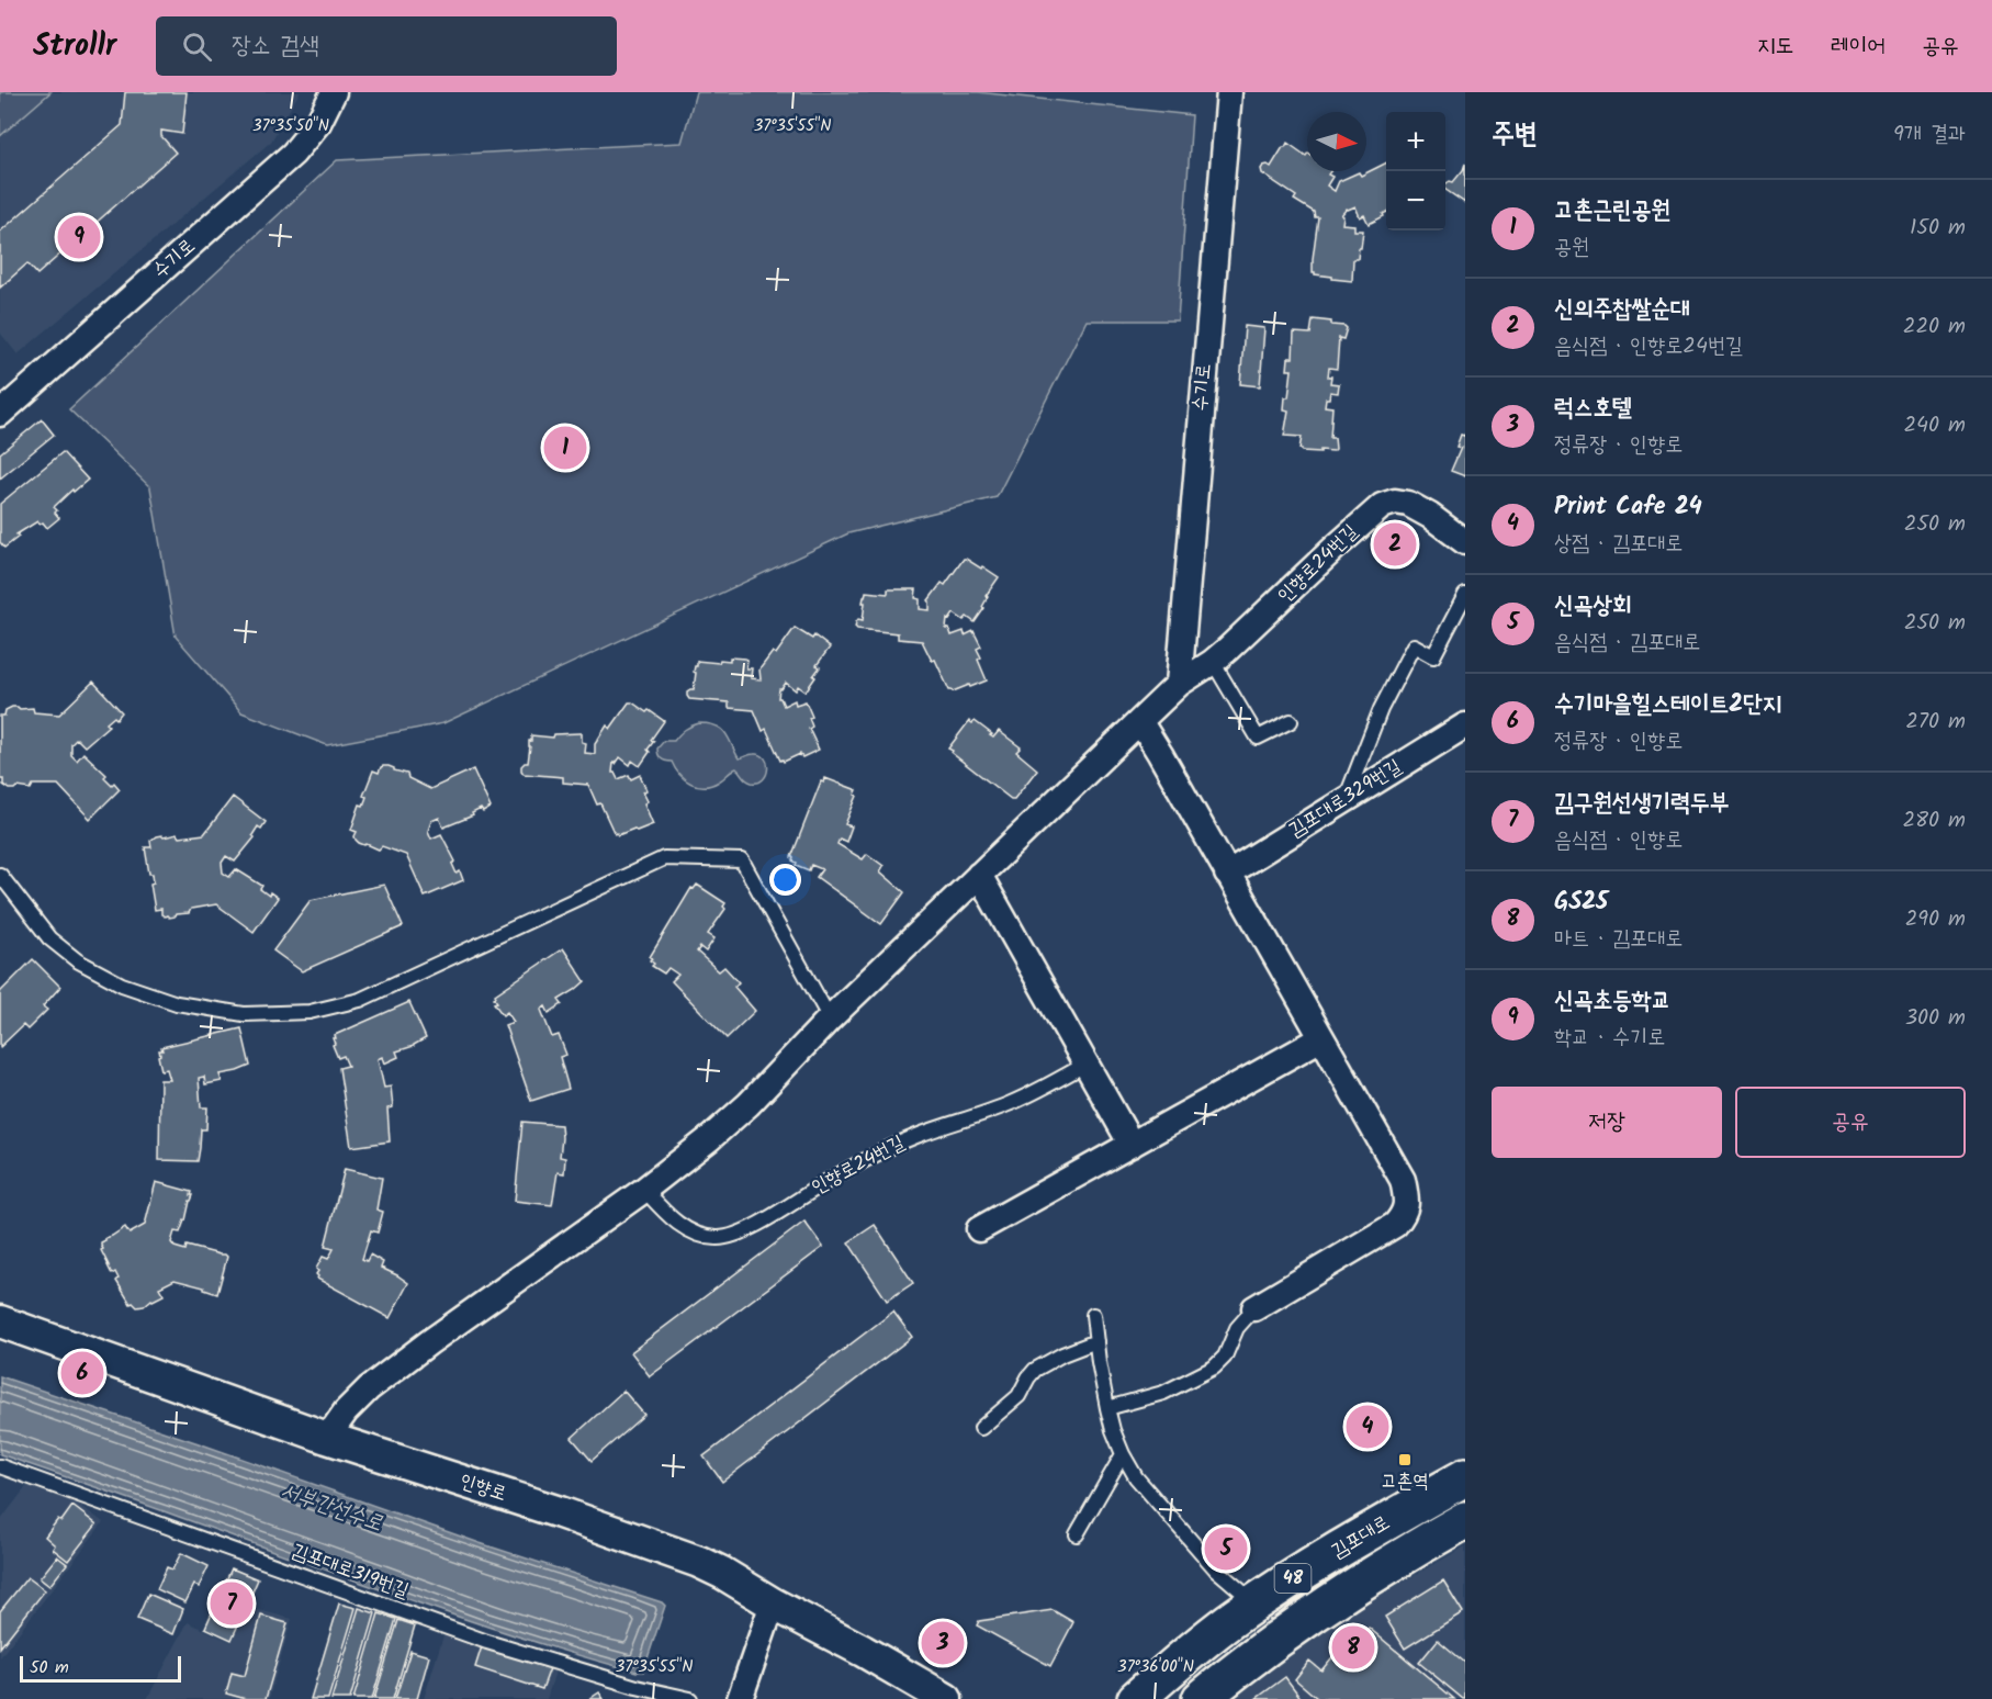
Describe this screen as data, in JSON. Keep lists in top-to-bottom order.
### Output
{
  "streets": {
    "main road": ["김포대로", "48"],
    "street": [
      "수기로",
      "인향로24번길",
      "김포대로329번길",
      "인향로"
    ],
    "lane": ["김포대로319번길"]
  },
  "crossings": [
    ["수기로", "인향로24번길"],
    ["인향로24번길", "인향로"]
  ],
  "water": ["서부간선수로"],
  "places": {
    "transit": ["고촌역"]
  },
  "scale_bar": "50 m",
  "north": "right",
  "page": {
    "header": "Strollr",
    "search": "장소 검색",
    "nav": ["지도", "레이어", "공유"],
    "heading": ["주변", "9개 결과"],
    "map_buttons": ["+", "−"],
    "list": [
      {
        "mark": "1",
        "name": "고촌근린공원",
        "note": "공원",
        "value": "150 m"
      },
      {
        "mark": "2",
        "name": "신의주찹쌀순대",
        "note": "음식점 · 인향로24번길",
        "value": "220 m"
      },
      {
        "mark": "3",
        "name": "럭스호텔",
        "note": "정류장 · 인향로",
        "value": "240 m"
      },
      {
        "mark": "4",
        "name": "Print Cafe 24",
        "note": "상점 · 김포대로",
        "value": "250 m"
      },
      {
        "mark": "5",
        "name": "신곡상회",
        "note": "음식점 · 김포대로",
        "value": "250 m"
      },
      {
        "mark": "6",
        "name": "수기마을힐스테이트2단지",
        "note": "정류장 · 인향로",
        "value": "270 m"
      },
      {
        "mark": "7",
        "name": "김구원선생기력두부",
        "note": "음식점 · 인향로",
        "value": "280 m"
      },
      {
        "mark": "8",
        "name": "GS25",
        "note": "마트 · 김포대로",
        "value": "290 m"
      },
      {
        "mark": "9",
        "name": "신곡초등학교",
        "note": "학교 · 수기로",
        "value": "300 m"
      }
    ],
    "pins": [
      "9",
      "1",
      "2",
      "6",
      "4",
      "5",
      "7",
      "3",
      "8"
    ],
    "buttons": ["저장", "공유"],
    "scale": "50 m"
  },
  "coordinates": ["37°35'50\"N", "37°35'55\"N", "37°36'00\"N"]
}
